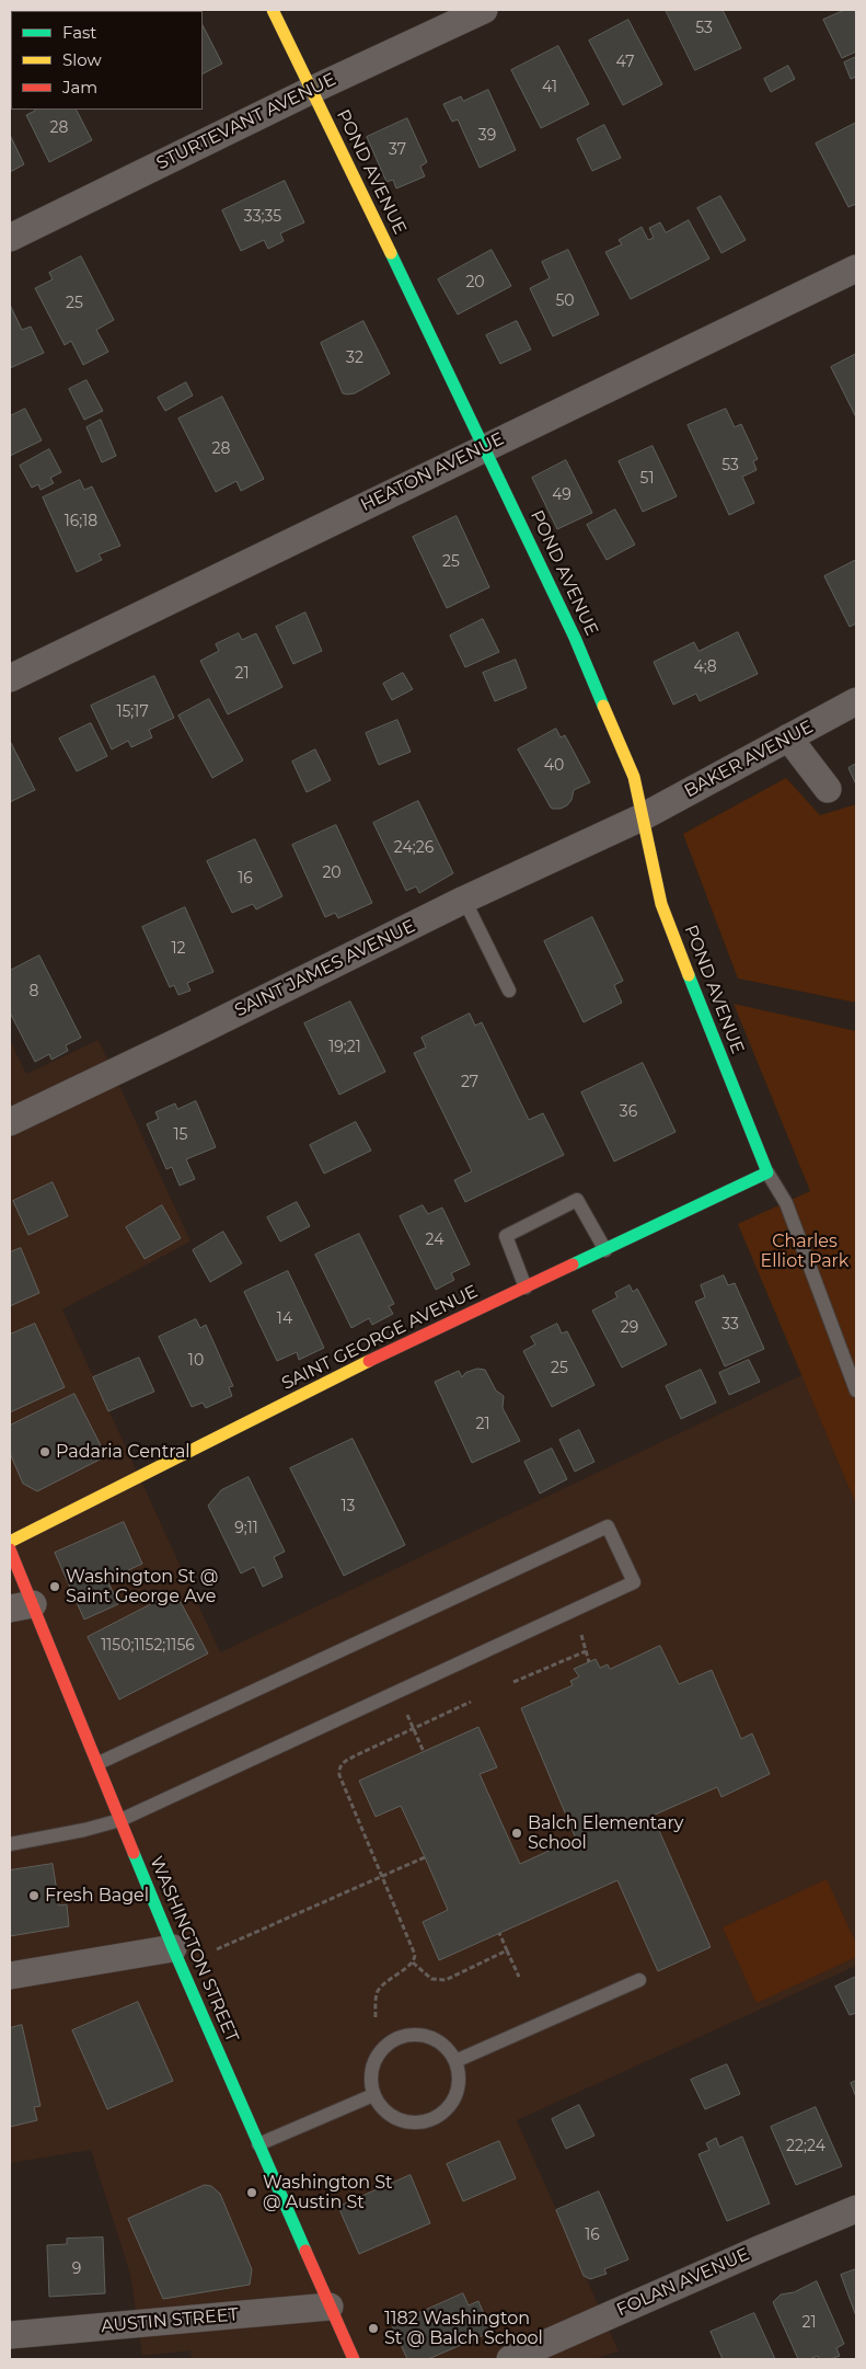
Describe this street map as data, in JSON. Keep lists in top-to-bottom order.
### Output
{
  "streets": {
    "street": [
      "STURTEVANT AVENUE",
      "POND AVENUE",
      "HEATON AVENUE",
      "BAKER AVENUE",
      "SAINT JAMES AVENUE",
      "SAINT GEORGE AVENUE",
      "WASHINGTON STREET",
      "FOLAN AVENUE",
      "AUSTIN STREET"
    ]
  },
  "crossings": [
    ["STURTEVANT AVENUE", "POND AVENUE"],
    ["POND AVENUE", "HEATON AVENUE"],
    ["POND AVENUE", "BAKER AVENUE"],
    ["POND AVENUE", "SAINT JAMES AVENUE"],
    ["POND AVENUE", "SAINT GEORGE AVENUE"],
    ["BAKER AVENUE", "SAINT JAMES AVENUE"],
    ["WASHINGTON STREET", "AUSTIN STREET"]
  ],
  "parks": ["Charles Elliot Park"],
  "places": [
    "Padaria Central",
    "Washington St @ Saint George Ave",
    "Balch Elementary School",
    "Fresh Bagel",
    "Washington St @ Austin St",
    "1182 Washington St @ Balch School"
  ],
  "house_numbers": [
    "53",
    "47",
    "41",
    "28",
    "39",
    "37",
    "33;35",
    "20",
    "50",
    "25",
    "32",
    "28",
    "53",
    "51",
    "49",
    "16;18",
    "25",
    "4;8",
    "21",
    "15;17",
    "40",
    "24;26",
    "20",
    "16",
    "12",
    "8",
    "19;21",
    "27",
    "36",
    "15",
    "24",
    "14",
    "33",
    "29",
    "10",
    "25",
    "21",
    "13",
    "9;11",
    "1150;1152;1156",
    "22;24",
    "16",
    "9",
    "21"
  ],
  "legend": ["Fast", "Slow", "Jam"]
}
